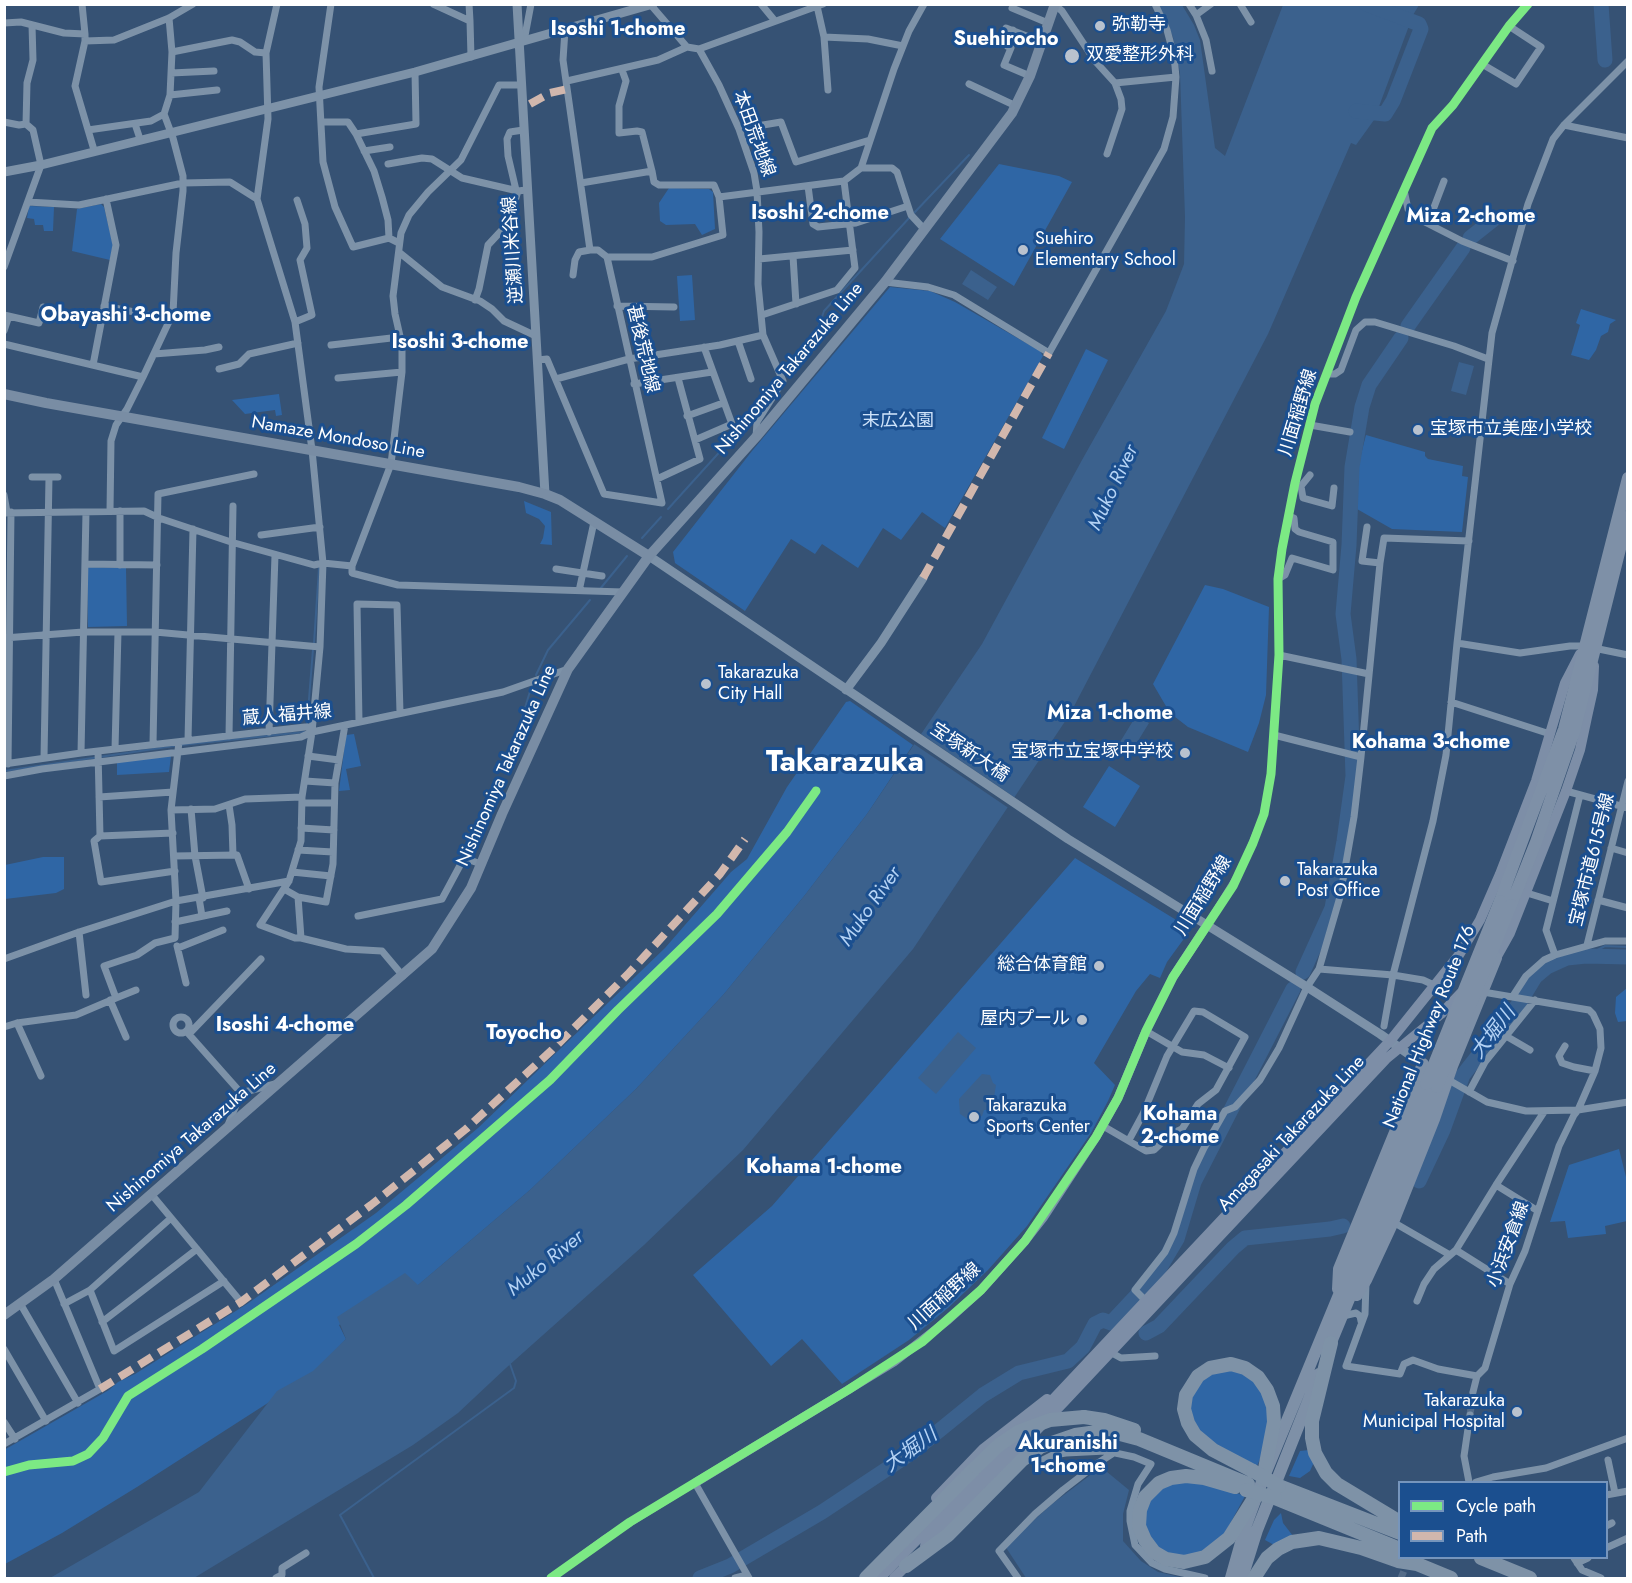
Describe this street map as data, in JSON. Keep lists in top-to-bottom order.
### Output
{
  "streets": {
    "highway": ["National Highway Route 176"],
    "main road": ["Nishinomiya Takarazuka Line", "Namaze Mondoso Line", "Amagasaki Takarazuka Line"],
    "street": [
      "本田荒地線",
      "逆瀬川米谷線",
      "甚後荒地線",
      "川面稲野線",
      "蔵人福井線",
      "宝塚新大橋",
      "宝塚市道615号線",
      "小浜安倉線"
    ]
  },
  "crossings": [
    ["本田荒地線", "Nishinomiya Takarazuka Line"],
    ["逆瀬川米谷線", "Namaze Mondoso Line"],
    ["Nishinomiya Takarazuka Line", "Namaze Mondoso Line"],
    ["Nishinomiya Takarazuka Line", "蔵人福井線"],
    ["Nishinomiya Takarazuka Line", "宝塚新大橋"],
    ["川面稲野線", "宝塚新大橋"],
    ["Namaze Mondoso Line", "宝塚新大橋"],
    ["宝塚新大橋", "National Highway Route 176"],
    ["宝塚新大橋", "Amagasaki Takarazuka Line"],
    ["National Highway Route 176", "Amagasaki Takarazuka Line"]
  ],
  "districts": [
    "Isoshi 1-chome",
    "Suehirocho",
    "Isoshi 2-chome",
    "Miza 2-chome",
    "Obayashi 3-chome",
    "Isoshi 3-chome",
    "Miza 1-chome",
    "Kohama 3-chome",
    "Takarazuka",
    "Isoshi 4-chome",
    "Toyocho",
    "Kohama 2-chome",
    "Kohama 1-chome",
    "Akuranishi 1-chome"
  ],
  "water": ["Muko River", "大堀川"],
  "parks": ["末広公園"],
  "places": [
    "弥勒寺",
    "双愛整形外科",
    "Suehiro Elementary School",
    "宝塚市立美座小学校",
    "Takarazuka City Hall",
    "宝塚市立宝塚中学校",
    "Takarazuka Post Office",
    "総合体育館",
    "屋内プール",
    "Takarazuka Sports Center",
    "Takarazuka Municipal Hospital"
  ],
  "legend": ["Cycle path", "Path"]
}
